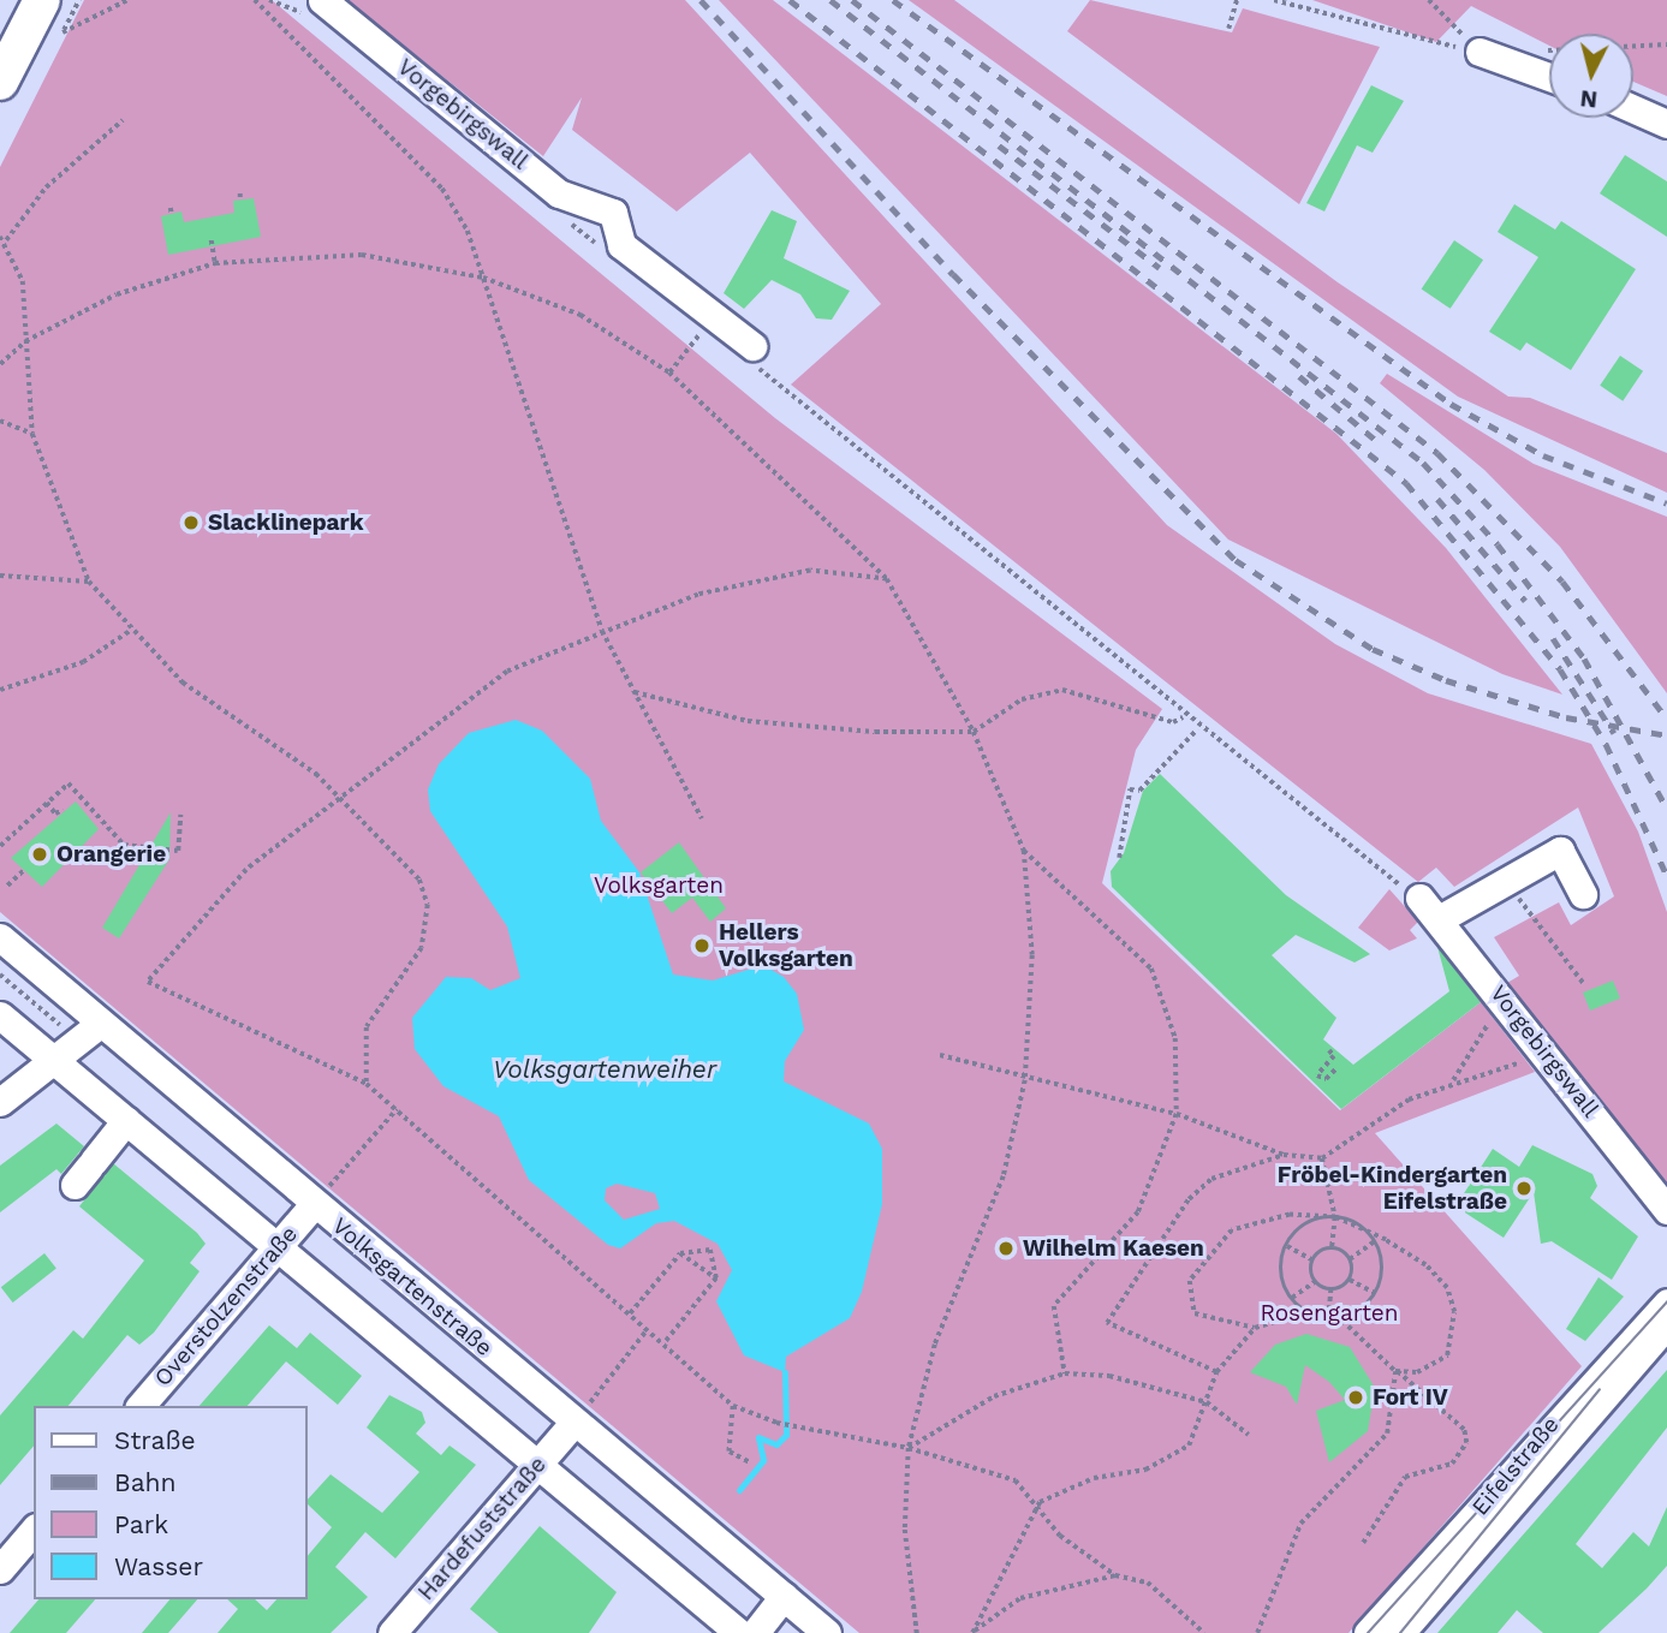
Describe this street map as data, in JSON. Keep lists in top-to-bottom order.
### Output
{
  "streets": {
    "street": [
      "Vorgebirgswall",
      "Volksgartenstraße",
      "Overstolzenstraße",
      "Eifelstraße",
      "Hardefuststraße"
    ]
  },
  "crossings": [
    ["Volksgartenstraße", "Overstolzenstraße"],
    ["Volksgartenstraße", "Hardefuststraße"]
  ],
  "water": ["Volksgartenweiher"],
  "parks": ["Volksgarten", "Rosengarten"],
  "places": [
    "Slacklinepark",
    "Orangerie",
    "Hellers Volksgarten",
    "Fröbel-Kindergarten Eifelstraße",
    "Wilhelm Kaesen",
    "Fort IV"
  ],
  "legend": [
    "Straße",
    "Bahn",
    "Park",
    "Wasser"
  ],
  "north": "bottom"
}
